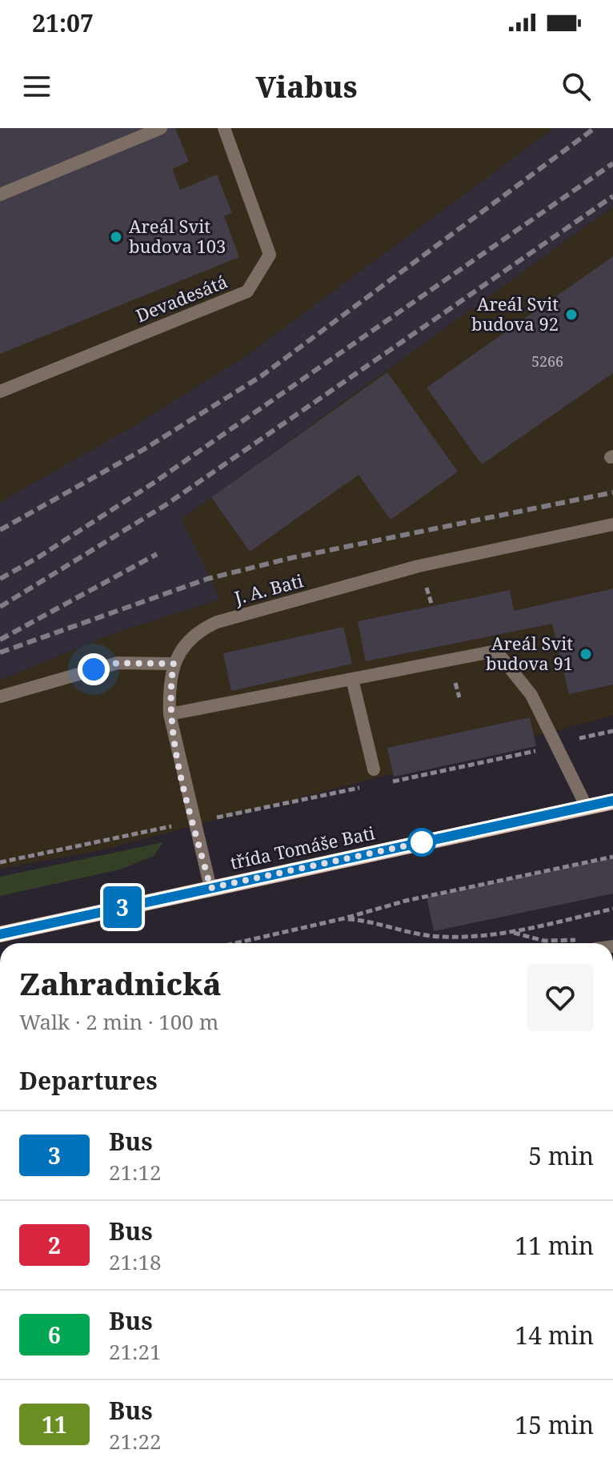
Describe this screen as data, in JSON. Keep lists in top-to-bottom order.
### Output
{
  "streets": {
    "main road": ["třída Tomáše Bati"],
    "street": ["Devadesátá", "J. A. Bati"]
  },
  "crossings": [
    ["J. A. Bati", "třída Tomáše Bati"]
  ],
  "places": ["Areál Svit budova 103", "Areál Svit budova 92", "Areál Svit budova 91"],
  "lines": ["bus line 3"],
  "house_numbers": ["5266"],
  "page": {
    "status": "21:07",
    "header": "Viabus",
    "on_map": "3",
    "heading": [
      ["Zahradnická", "Walk · 2 min · 100 m"],
      "Departures"
    ],
    "list": [
      {
        "mark": "3",
        "name": "Bus",
        "note": "21:12",
        "value": "5 min"
      },
      {
        "mark": "2",
        "name": "Bus",
        "note": "21:18",
        "value": "11 min"
      },
      {
        "mark": "6",
        "name": "Bus",
        "note": "21:21",
        "value": "14 min"
      },
      {
        "mark": "11",
        "name": "Bus",
        "note": "21:22",
        "value": "15 min"
      }
    ]
  }
}
